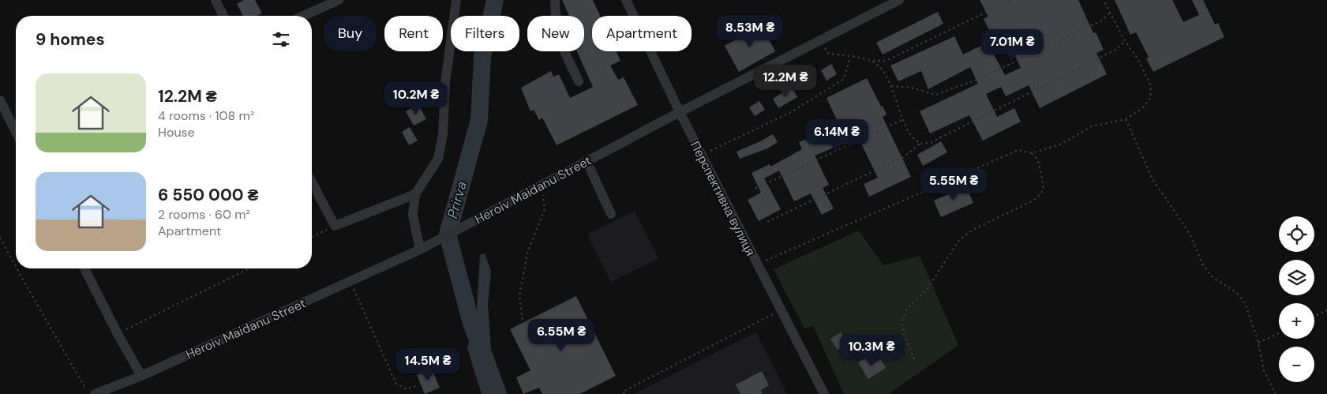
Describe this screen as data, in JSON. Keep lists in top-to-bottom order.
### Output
{
  "streets": {
    "street": ["Heroiv Maidanu Street", "Перспективна вулиця"]
  },
  "crossings": [
    ["Heroiv Maidanu Street", "Перспективна вулиця"]
  ],
  "water": ["Prirva"],
  "page": {
    "price": [
      "8.53M ₴",
      "7.01M ₴",
      "12.2M ₴",
      "10.2M ₴",
      "6.14M ₴",
      "5.55M ₴",
      "6.55M ₴",
      "10.3M ₴",
      "14.5M ₴"
    ],
    "chip": [
      "Buy",
      "Rent",
      "Filters",
      "New",
      "Apartment"
    ],
    "heading": "9 homes",
    "list": [
      {
        "name": "12.2M ₴",
        "note": "4 rooms · 108 m² · House"
      },
      {
        "name": "6 550 000 ₴",
        "note": "2 rooms · 60 m² · Apartment"
      }
    ],
    "map_buttons": ["+", "−"]
  }
}
